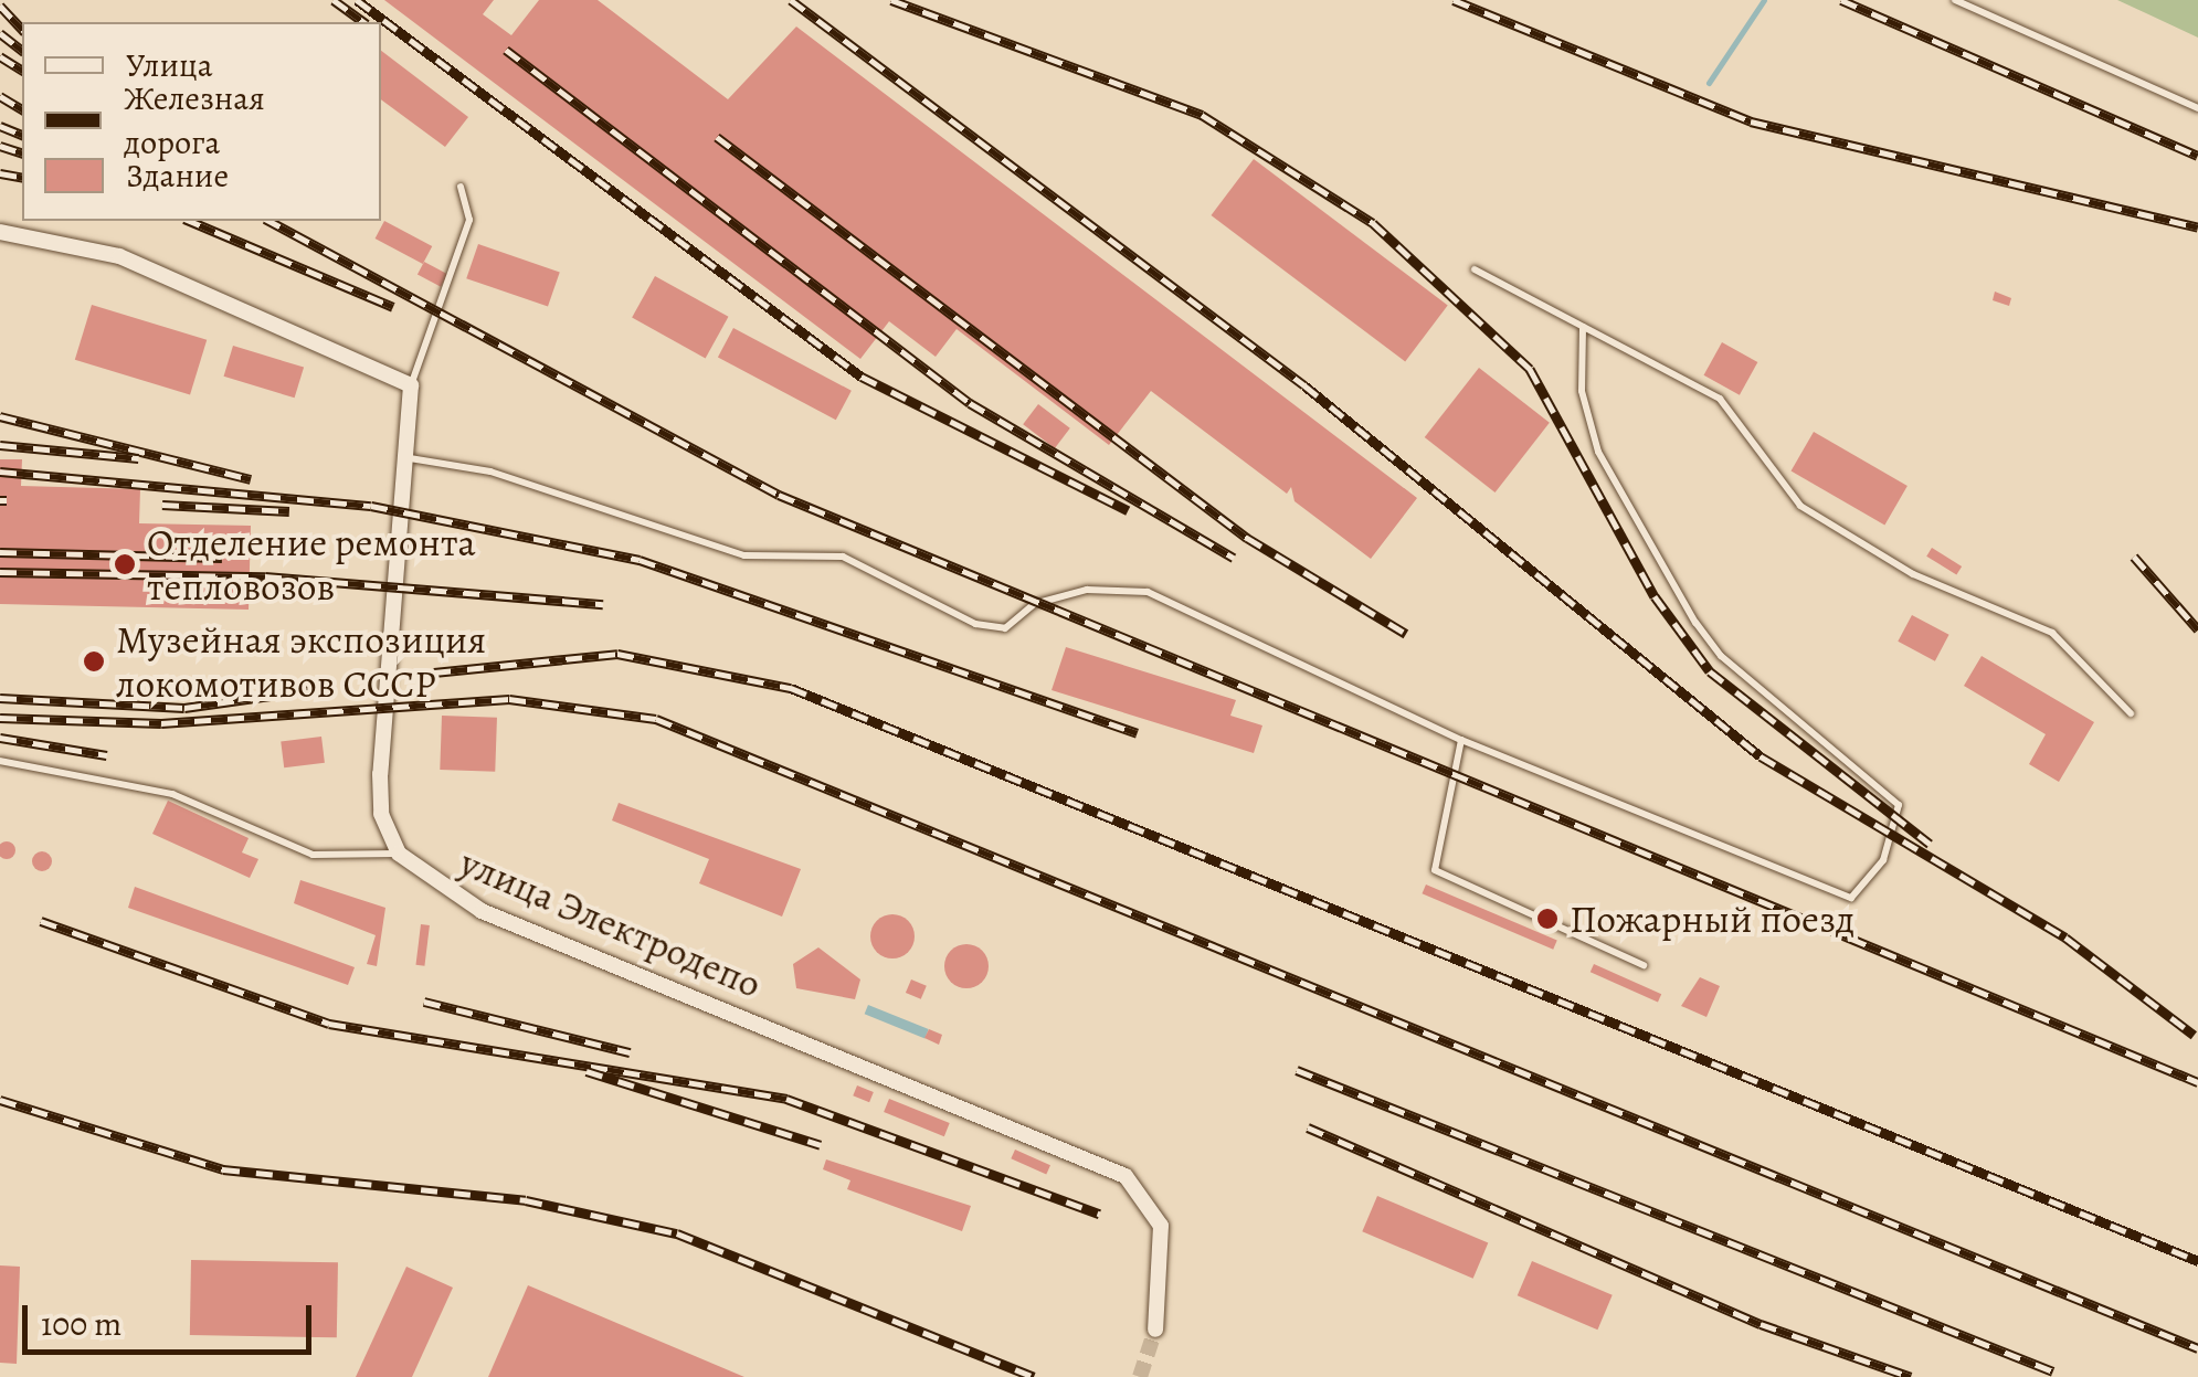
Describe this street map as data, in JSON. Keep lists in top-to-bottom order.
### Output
{
  "streets": {
    "street": ["улица Электродепо"]
  },
  "places": ["Отделение ремонта тепловозов", "Музейная экспозиция локомотивов СССР", "Пожарный поезд"],
  "legend": ["Улица", "Железная дорога", "Здание"],
  "scale_bar": "100 m"
}
